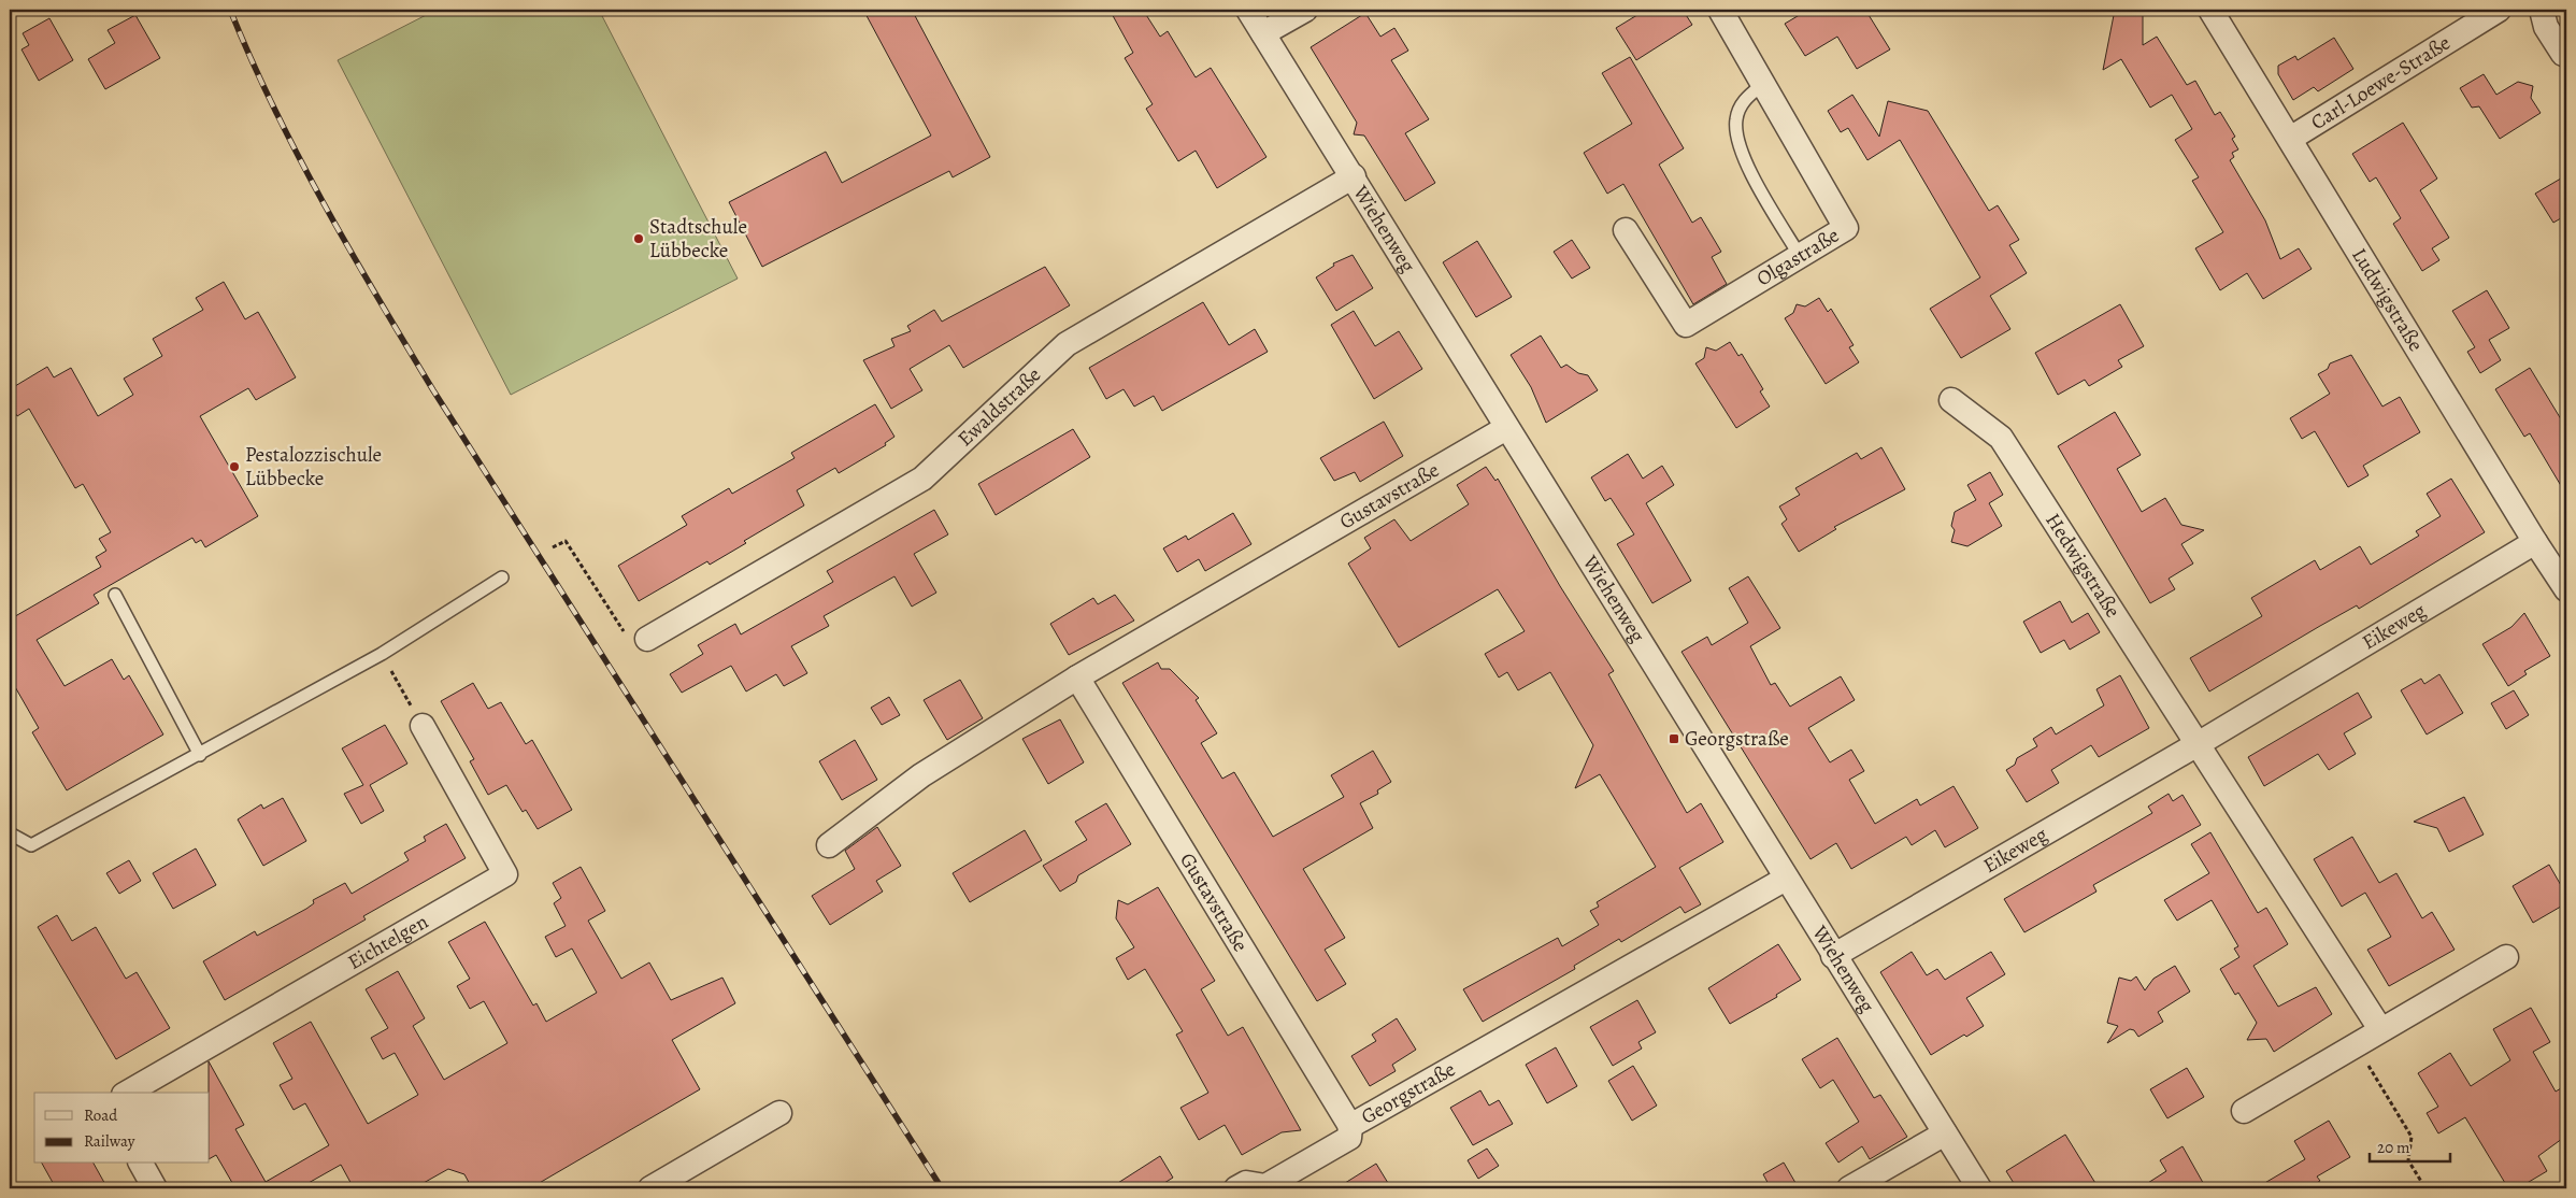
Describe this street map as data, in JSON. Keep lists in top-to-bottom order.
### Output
{
  "streets": {
    "street": [
      "Carl-Loewe-Straße",
      "Wiehenweg",
      "Olgastraße",
      "Ludwigstraße",
      "Ewaldstraße",
      "Gustavstraße",
      "Hedwigstraße",
      "Eikeweg",
      "Eichtelgen",
      "Georgstraße"
    ]
  },
  "crossings": [
    ["Carl-Loewe-Straße", "Ludwigstraße"],
    ["Wiehenweg", "Ewaldstraße"],
    ["Wiehenweg", "Gustavstraße"],
    ["Wiehenweg", "Eikeweg"],
    ["Wiehenweg", "Georgstraße"],
    ["Ludwigstraße", "Eikeweg"],
    ["Gustavstraße", "Georgstraße"],
    ["Hedwigstraße", "Eikeweg"]
  ],
  "places": {
    "other": ["Stadtschule Lübbecke", "Pestalozzischule Lübbecke"],
    "transit": ["Georgstraße"]
  },
  "legend": ["Road", "Railway"],
  "scale_bar": "20 m"
}
